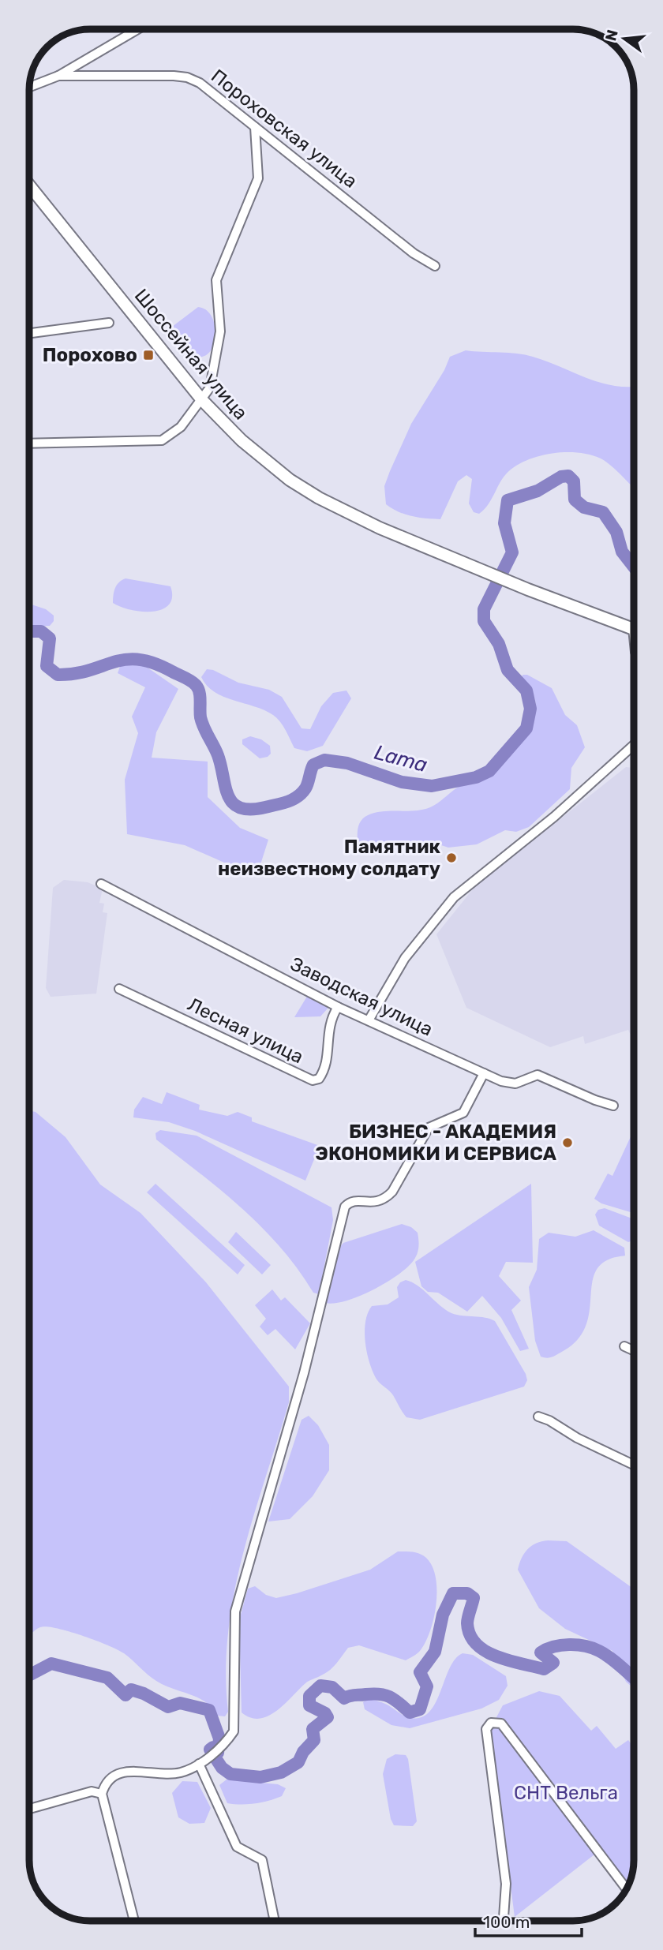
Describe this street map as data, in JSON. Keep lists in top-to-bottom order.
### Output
{
  "streets": {
    "main road": ["Шоссейная улица"],
    "street": ["Пороховская улица", "Заводская улица", "Лесная улица"]
  },
  "crossings": [
    ["Заводская улица", "Лесная улица"]
  ],
  "water": ["Lama"],
  "parks": ["СНТ Вельга"],
  "places": {
    "transit": ["Порохово"],
    "other": ["Памятник неизвестному солдату", "БИЗНЕС - АКАДЕМИЯ ЭКОНОМИКИ И СЕРВИСА"]
  },
  "scale_bar": "100 m",
  "north": "left"
}
